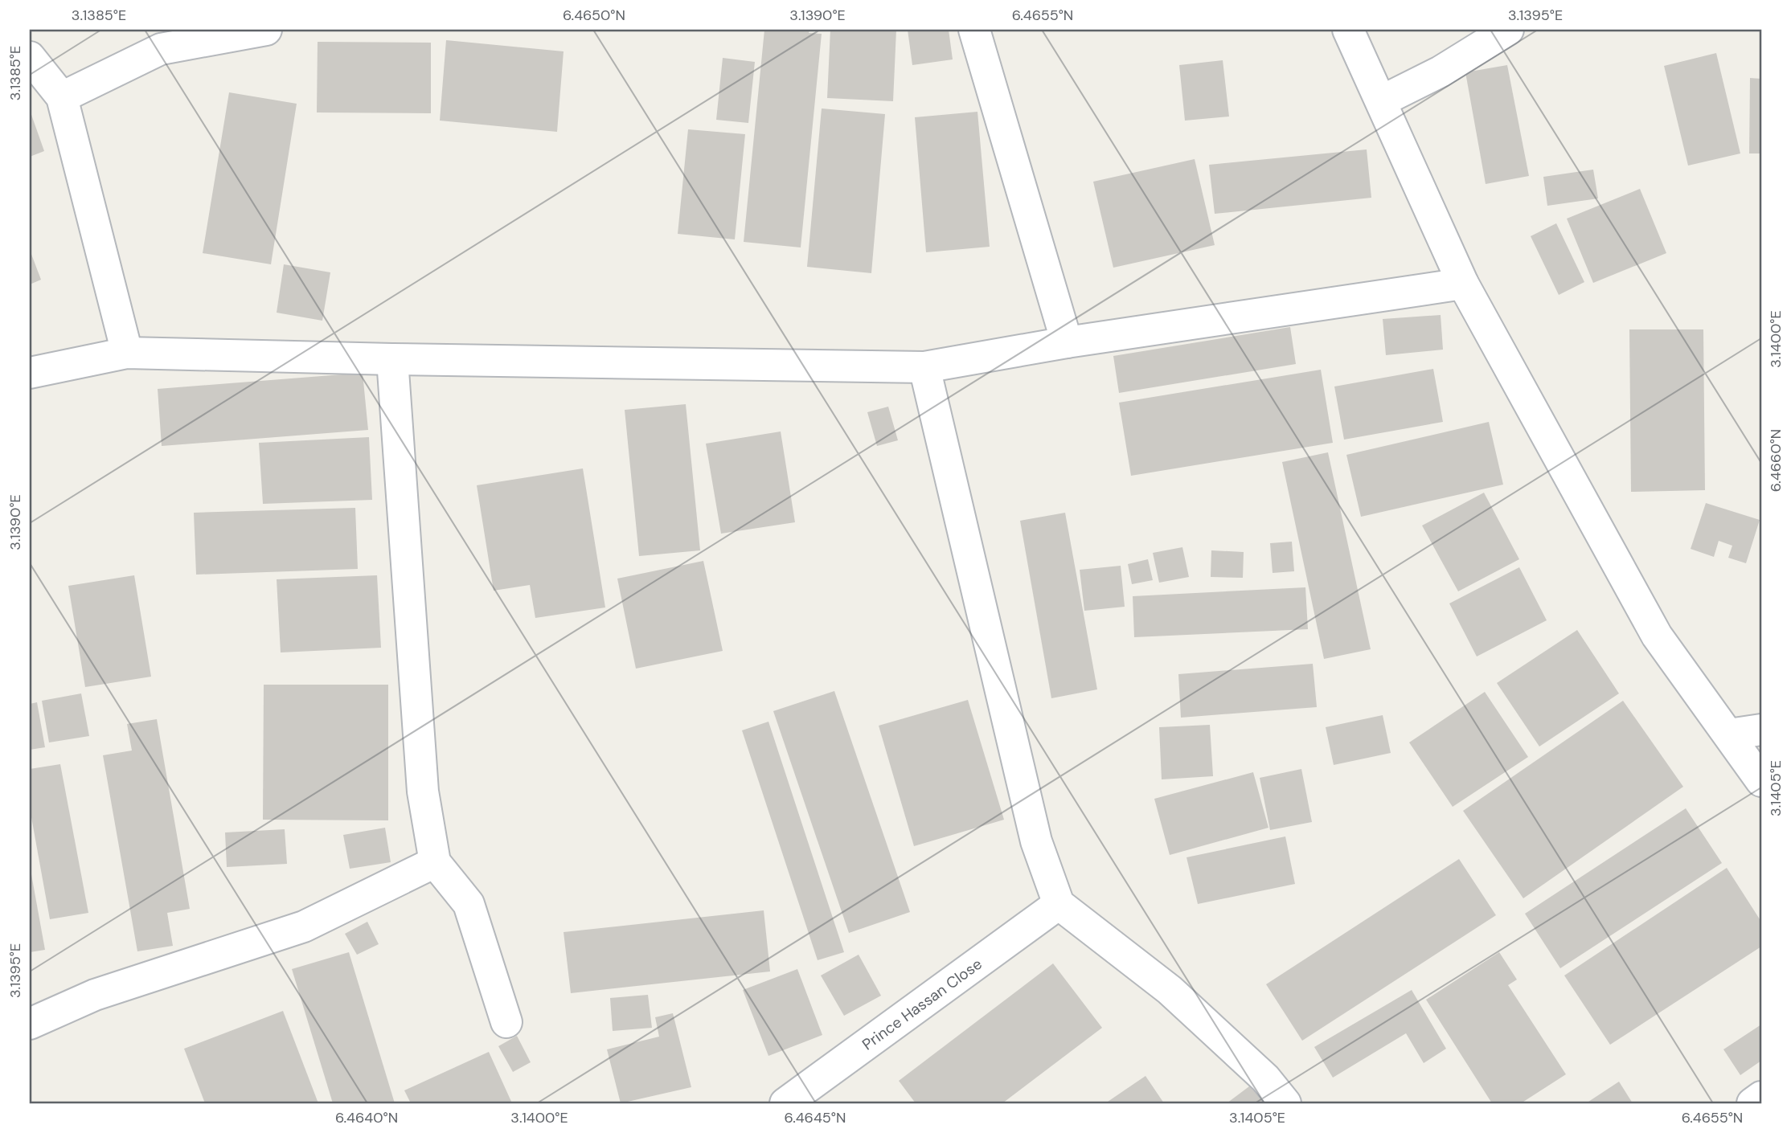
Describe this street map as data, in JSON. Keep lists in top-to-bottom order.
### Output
{
  "streets": {
    "street": ["Prince Hassan Close"]
  },
  "coordinates": [
    "3.1385°E",
    "6.4650°N",
    "3.1390°E",
    "6.4655°N",
    "3.1395°E",
    "3.1400°E",
    "6.4660°N",
    "3.1405°E",
    "6.4640°N",
    "6.4645°N"
  ]
}
